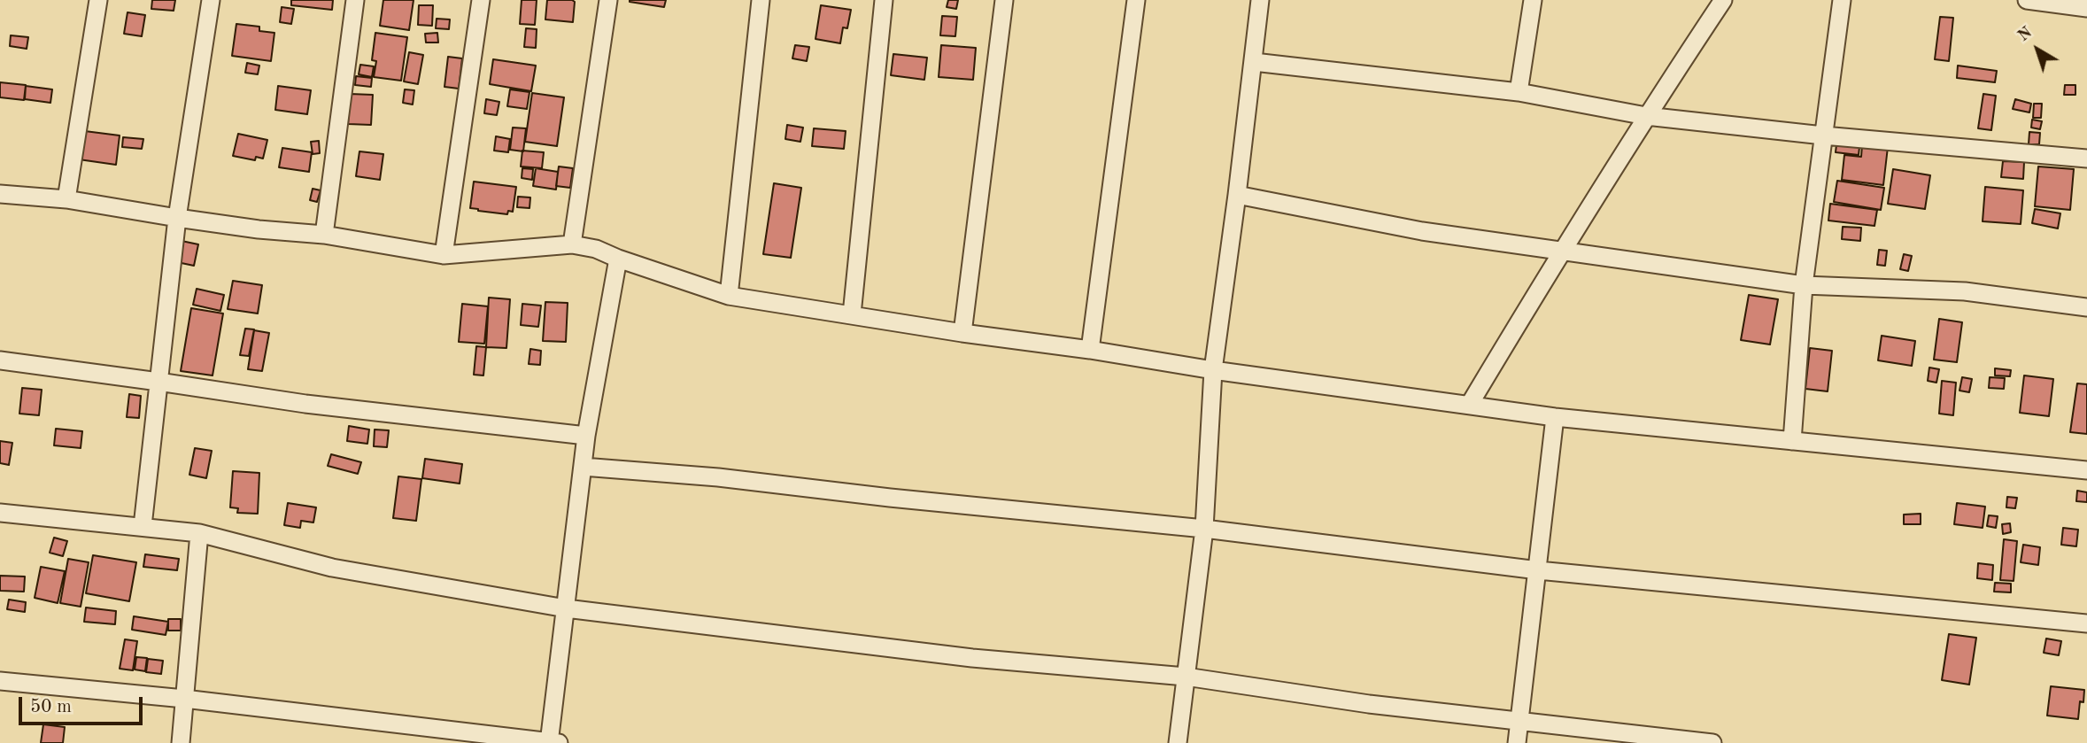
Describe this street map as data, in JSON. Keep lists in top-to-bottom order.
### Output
{
  "scale_bar": "50 m",
  "north": "top left"
}
